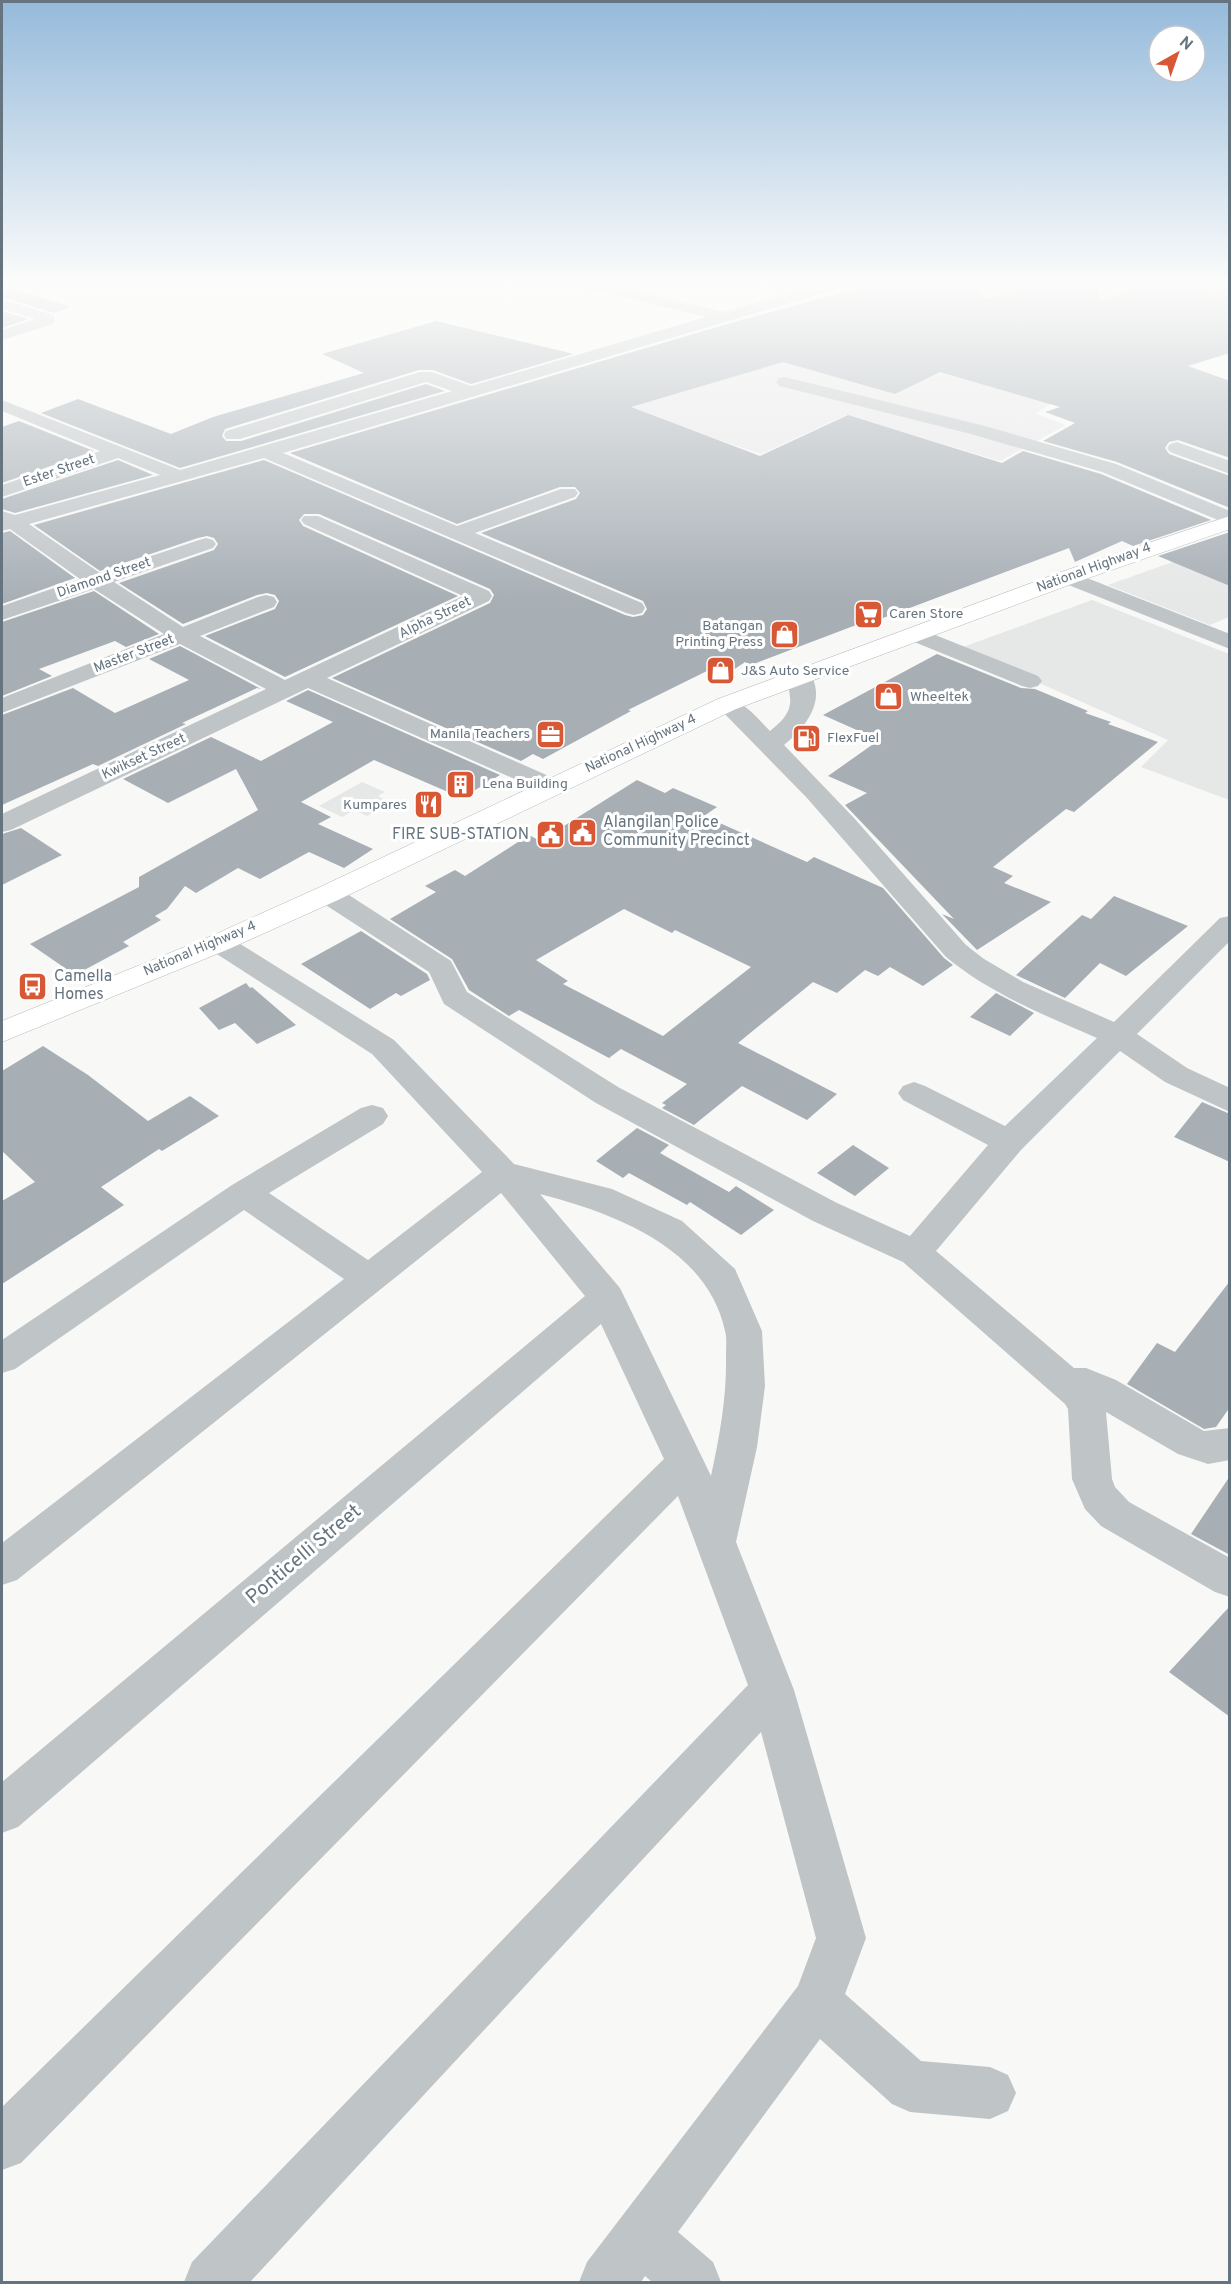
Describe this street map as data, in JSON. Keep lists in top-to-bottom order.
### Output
{
  "streets": {
    "main road": ["National Highway 4"],
    "street": [
      "Ester Street",
      "Diamond Street",
      "Alpha Street",
      "Master Street",
      "Kwikset Street",
      "Ponticelli Street"
    ]
  },
  "crossings": [
    ["Alpha Street", "Kwikset Street"]
  ],
  "places": {
    "supermarket": ["Caren Store"],
    "shop": ["Batangan Printing Press", "J&S Auto Service", "Wheeltek"],
    "office": ["Manila Teachers"],
    "fuel station": ["FlexFuel"],
    "building": ["Lena Building"],
    "restaurant": ["Kumpares"],
    "public building": ["Alangilan Police Community Precinct", "FIRE SUB-STATION"],
    "bus stop": ["Camella Homes"]
  },
  "north": "top right"
}
